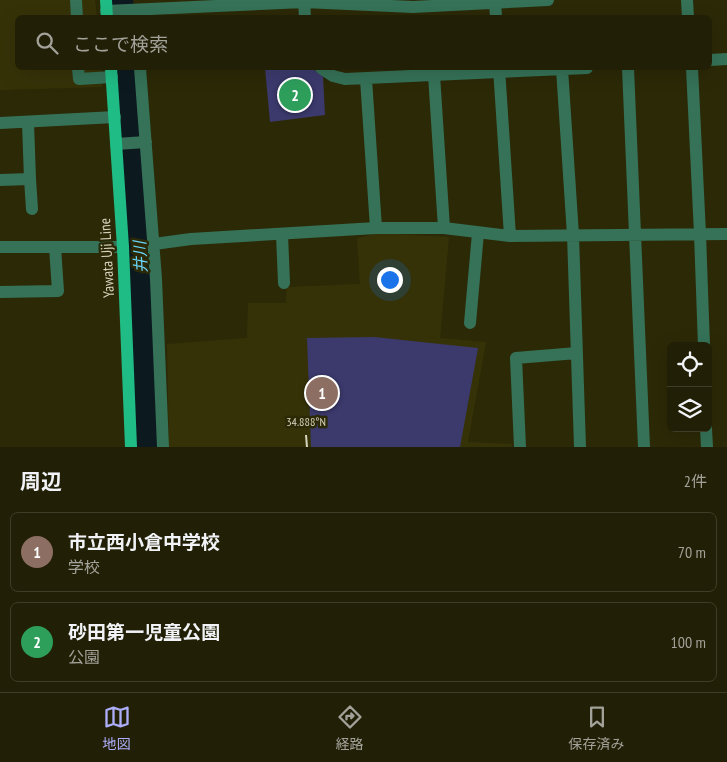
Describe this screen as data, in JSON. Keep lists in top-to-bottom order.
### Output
{
  "streets": {
    "main road": ["Yawata Uji Line"]
  },
  "water": ["井川"],
  "page": {
    "search": "ここで検索",
    "pins": ["2", "1"],
    "heading": ["周辺", "2件"],
    "list": [
      {
        "mark": "1",
        "name": "市立西小倉中学校",
        "note": "学校",
        "value": "70 m"
      },
      {
        "mark": "2",
        "name": "砂田第一児童公園",
        "note": "公園",
        "value": "100 m"
      }
    ],
    "nav": ["地図", "経路", "保存済み"]
  },
  "coordinates": ["34.888°N"]
}
